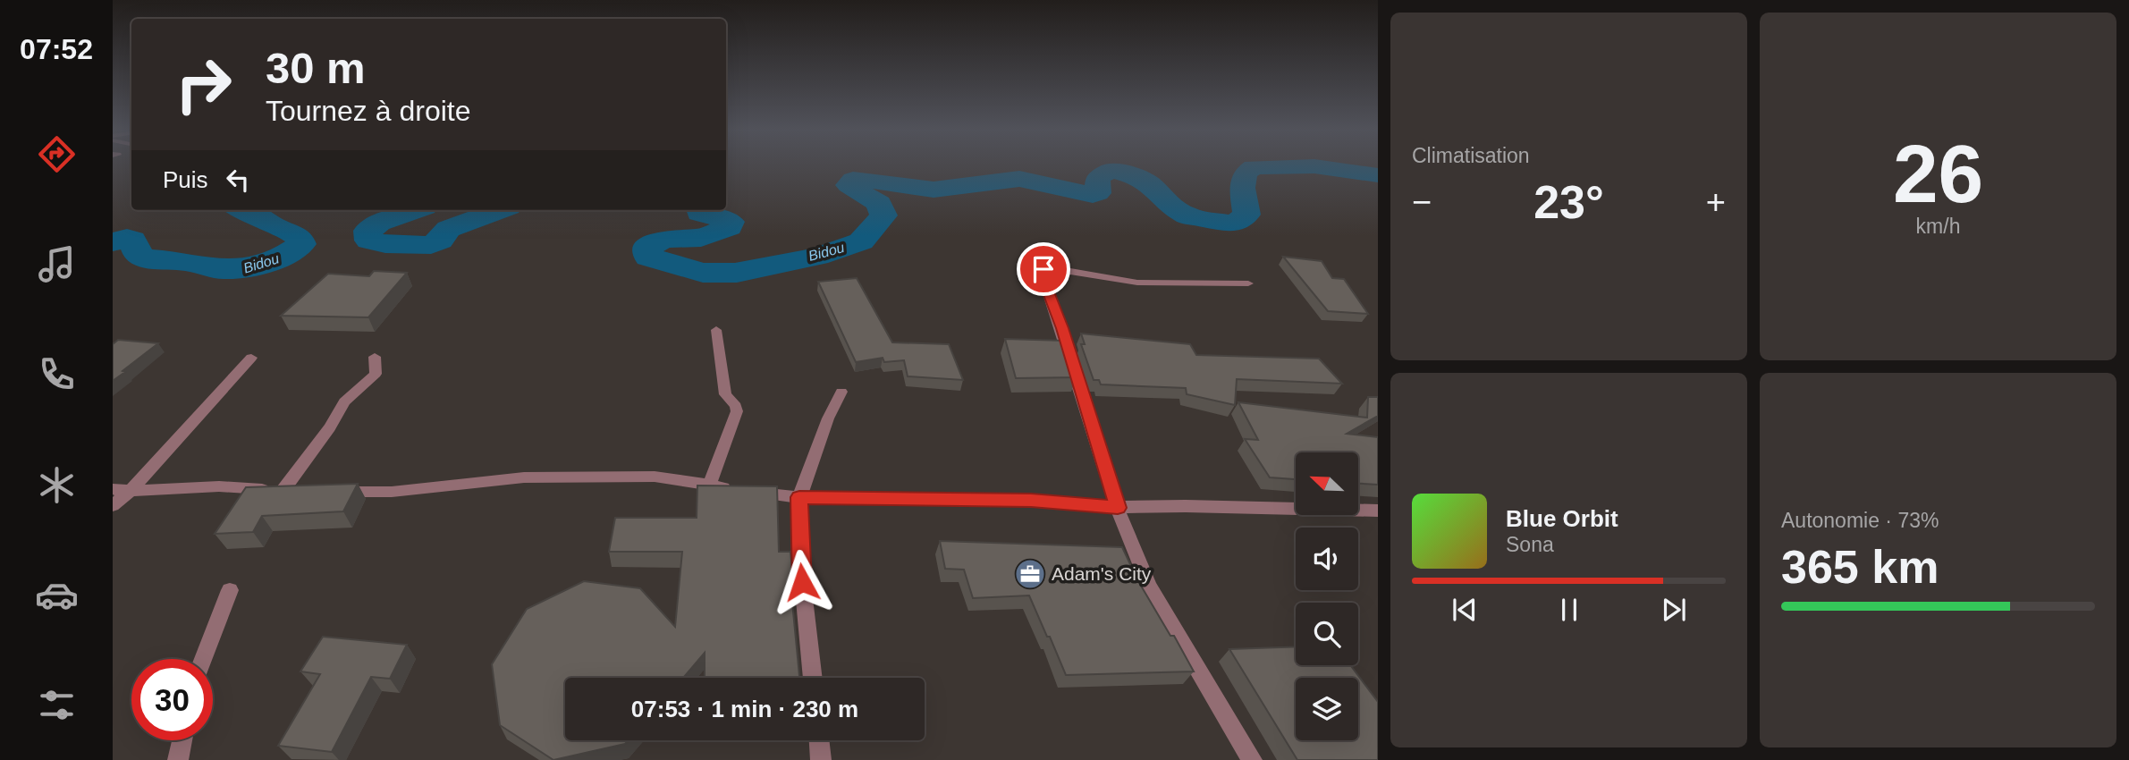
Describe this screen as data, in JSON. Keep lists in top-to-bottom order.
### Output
{
  "water": ["Bidou"],
  "places": {
    "office": ["Adam's City"]
  },
  "north": "top left",
  "page": {
    "tabs": "07:52",
    "tile": [
      "Climatisation",
      ["26", "km/h"],
      ["Autonomie · 73%", "365 km"]
    ],
    "turn": ["30 m", "Tournez à droite"],
    "then": "Puis",
    "heat": ["−", "23°", "+"],
    "song": ["Blue Orbit", "Sona"],
    "limit": "30",
    "trip": "07:53 · 1 min · 230 m"
  }
}
